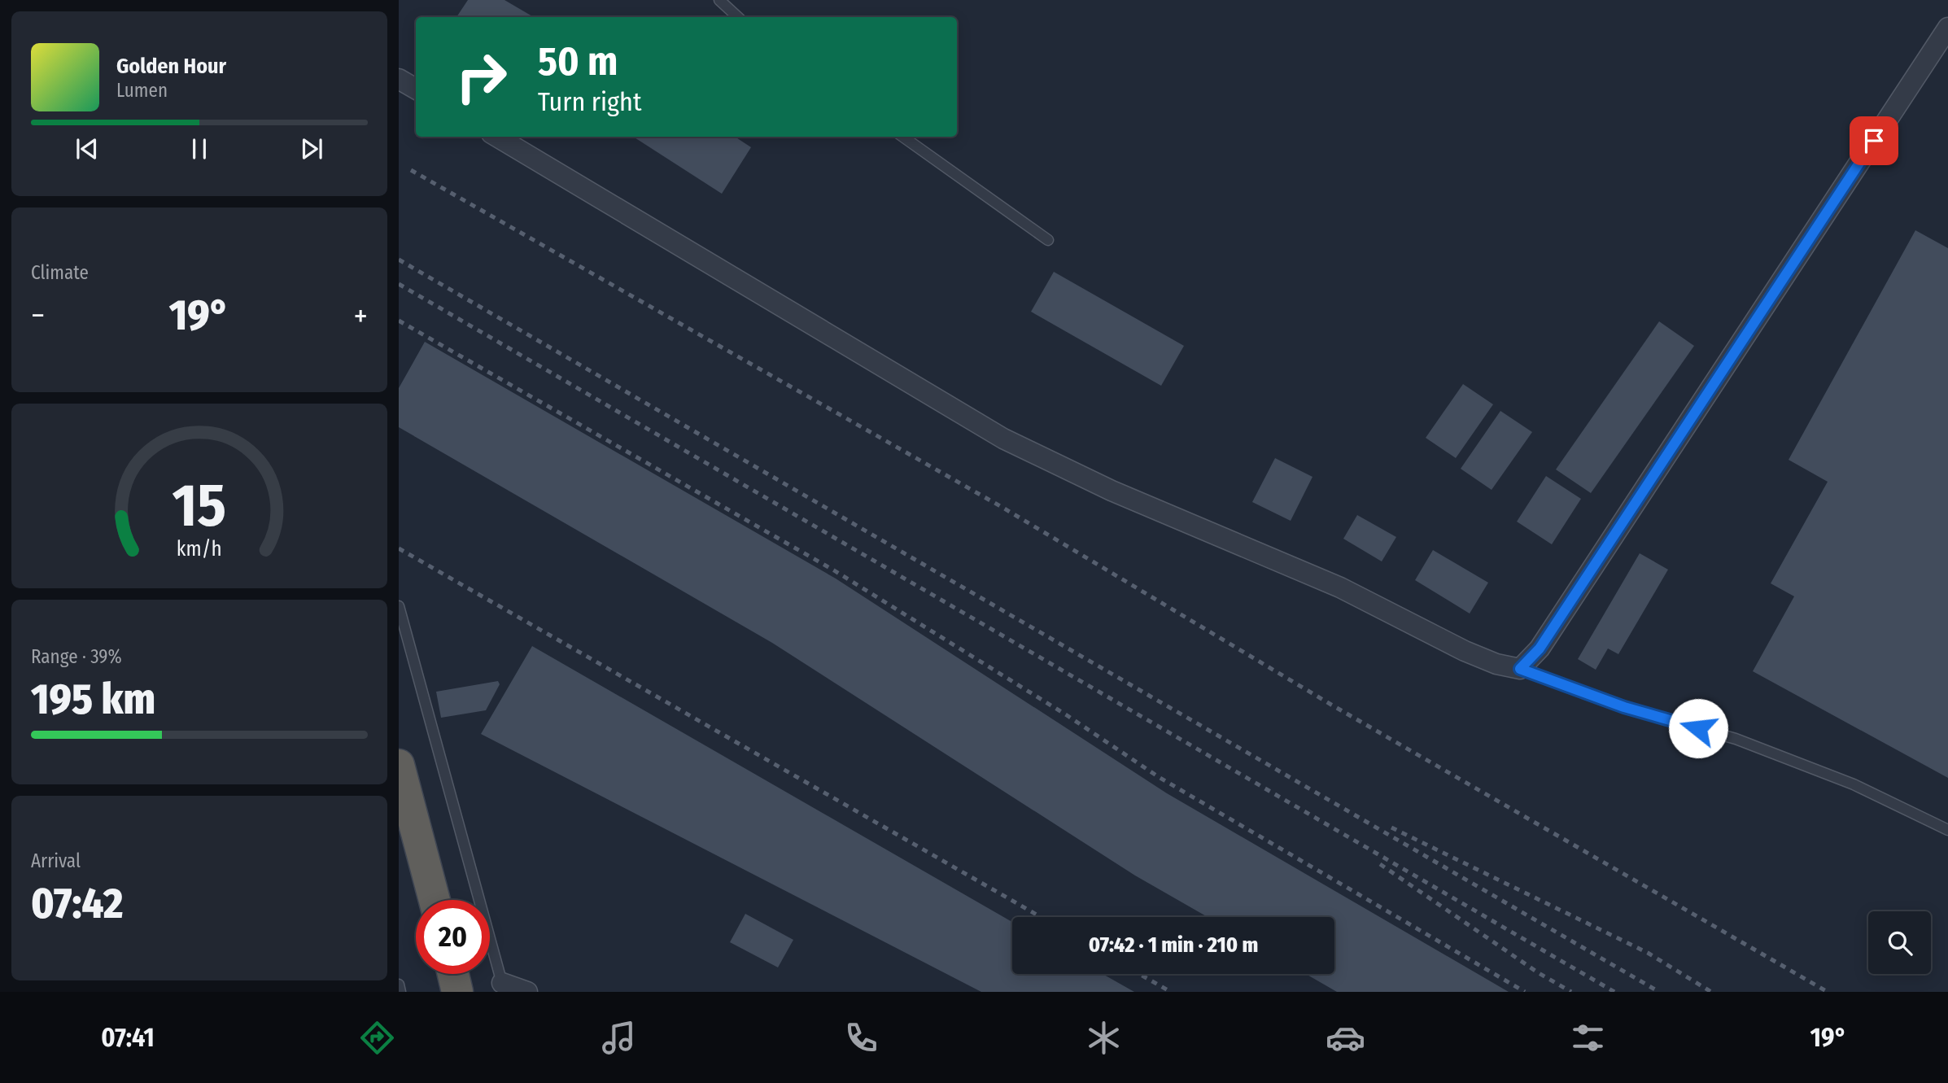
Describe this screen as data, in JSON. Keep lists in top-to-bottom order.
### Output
{
  "page": {
    "turn": ["50 m", "Turn right"],
    "song": ["Golden Hour", "Lumen"],
    "tile": [
      "Climate",
      ["Range · 39%", "195 km"],
      ["Arrival", "07:42"]
    ],
    "heat": ["−", "19°", "+"],
    "limit": "20",
    "trip": "07:42 · 1 min · 210 m",
    "tabs": ["07:41", "19°"],
    "gauge": ["15", "km/h"]
  }
}
